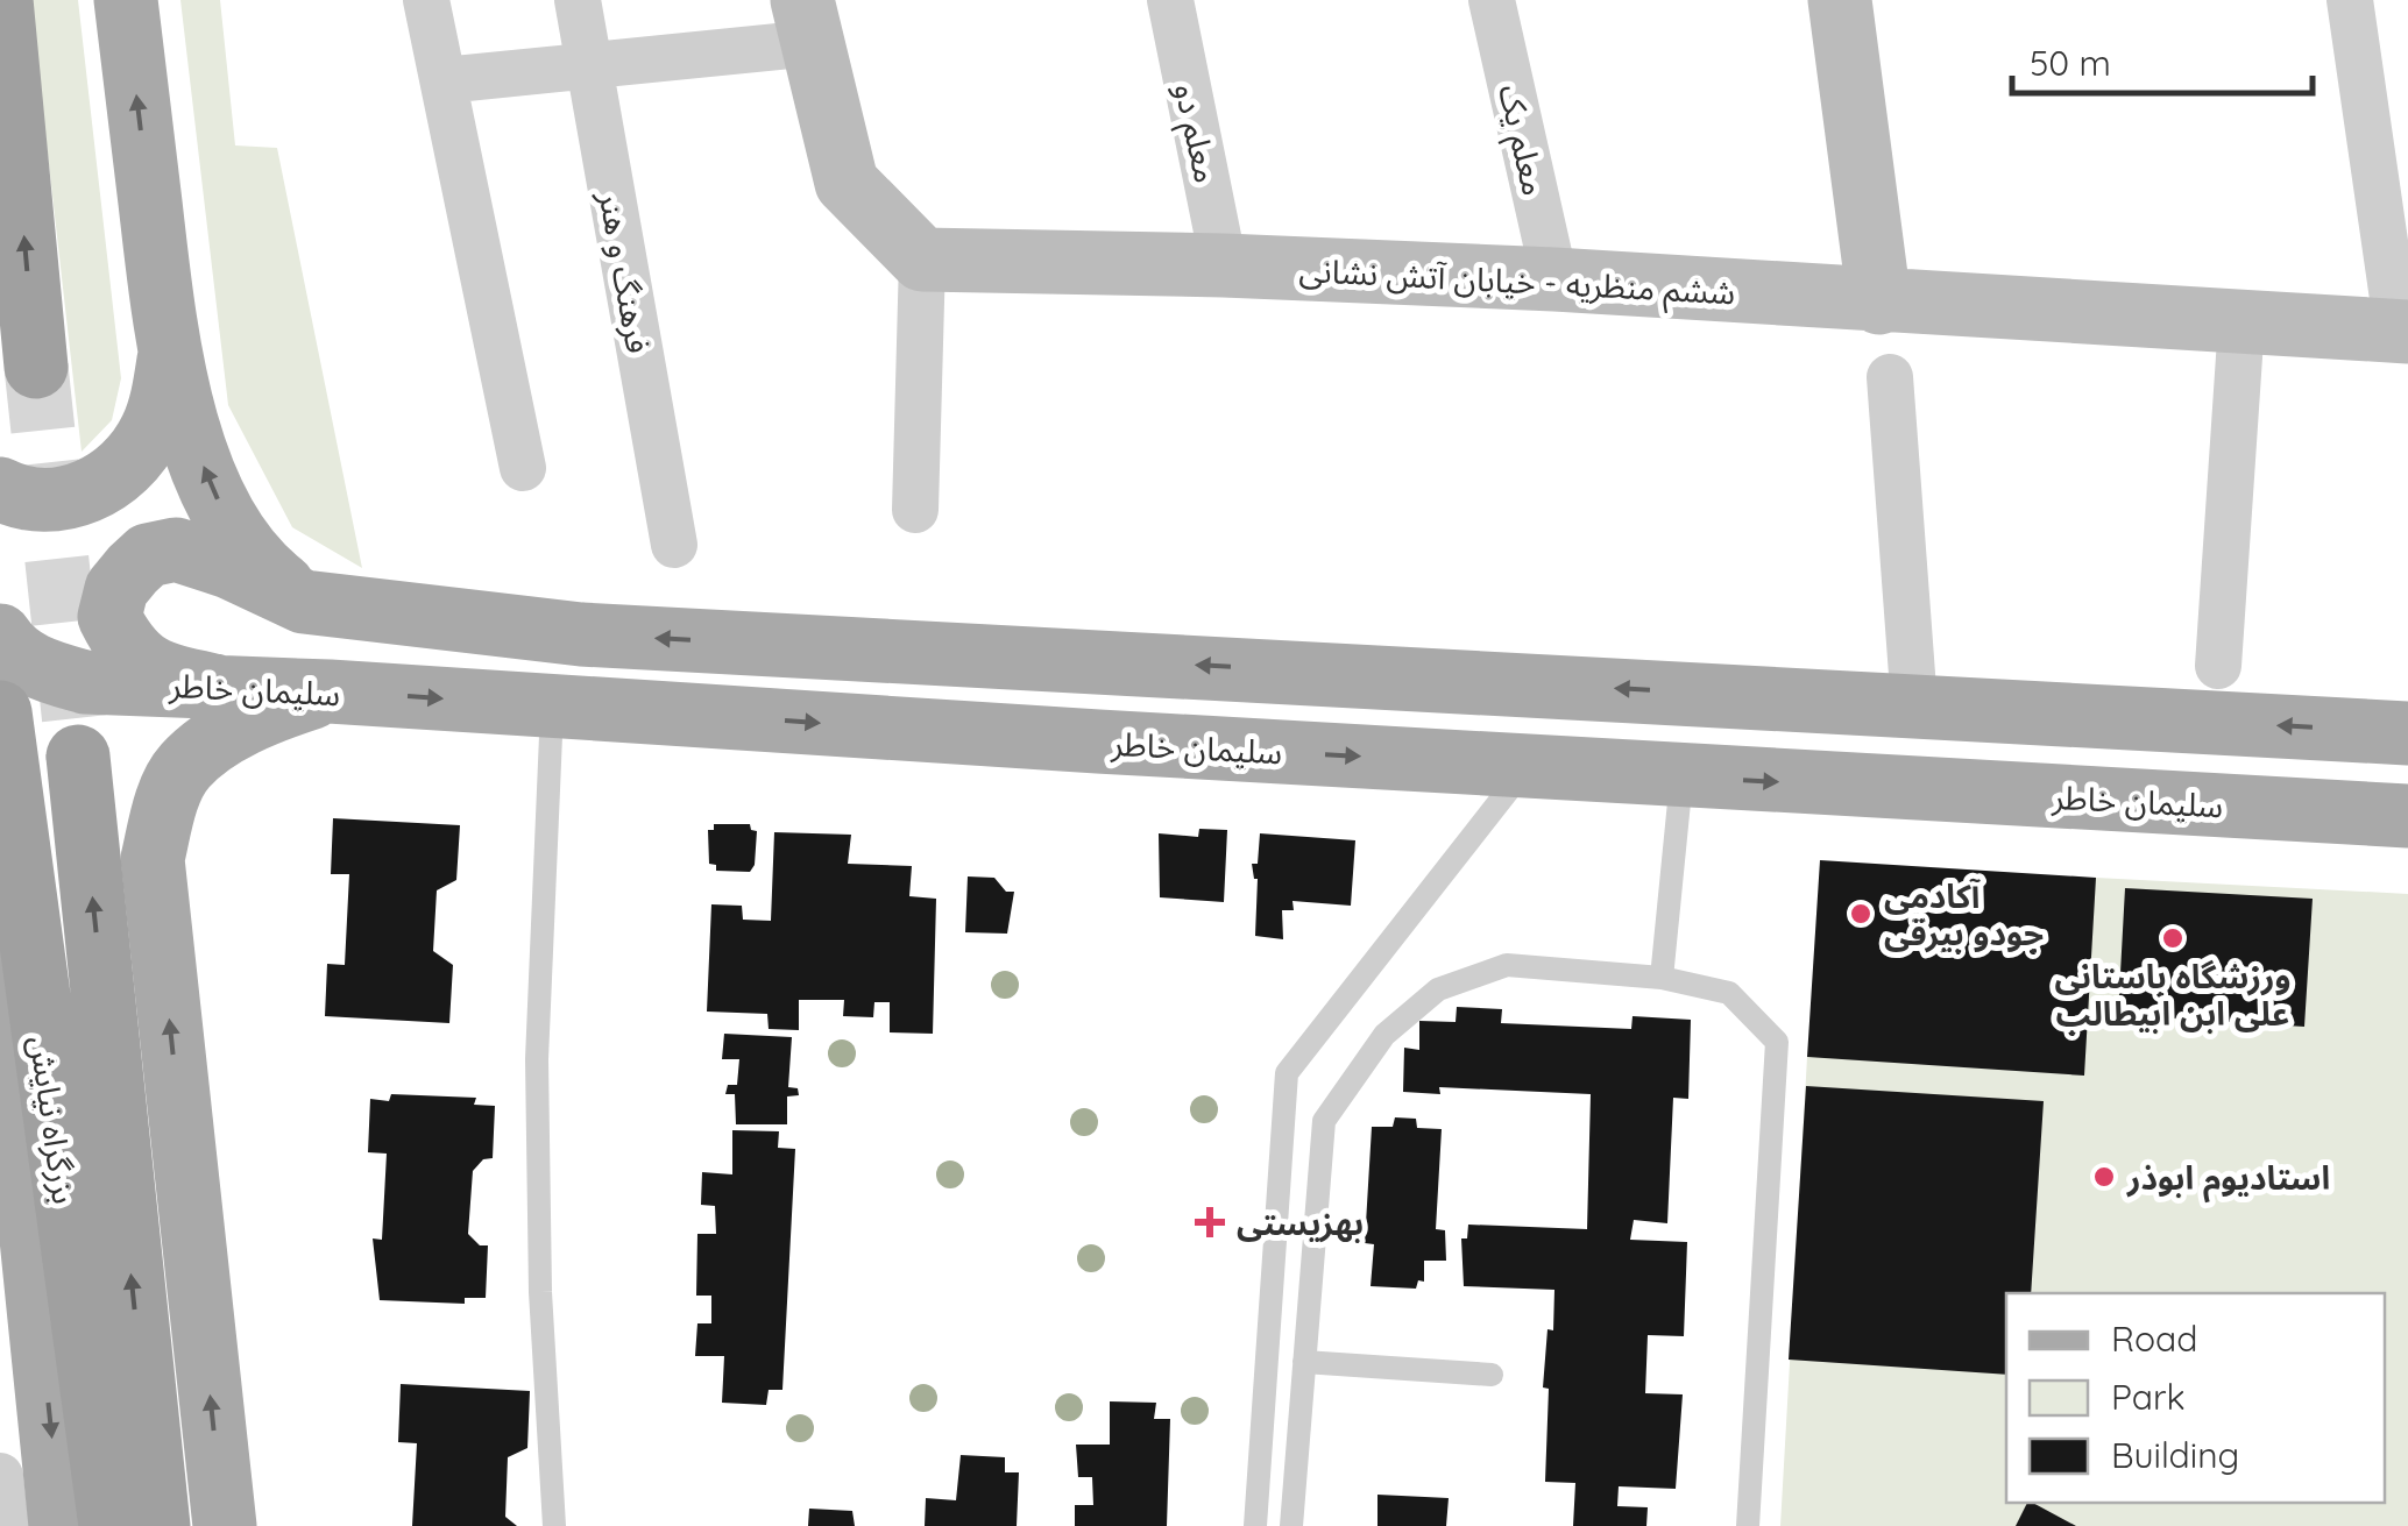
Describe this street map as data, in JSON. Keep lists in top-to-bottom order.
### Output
{
  "streets": {
    "highway": ["بزرگراه نیایش"],
    "main road": ["ششم منظریه - خیابان آتش نشانی", "سلیمان خاطر"],
    "street": ["معلم دو", "معلم یک", "فرهنگ و هنر"]
  },
  "crossings": [
    ["معلم دو", "ششم منظریه - خیابان آتش نشانی"],
    ["معلم یک", "ششم منظریه - خیابان آتش نشانی"]
  ],
  "places": {
    "other": ["آکادمی جودو بیرقی", "ورزشگاه باستانی علی ابن ابیطالب", "استادیوم ابوذر"],
    "health": ["بهزیستی"]
  },
  "legend": ["Road", "Park", "Building"],
  "scale_bar": "50 m"
}
